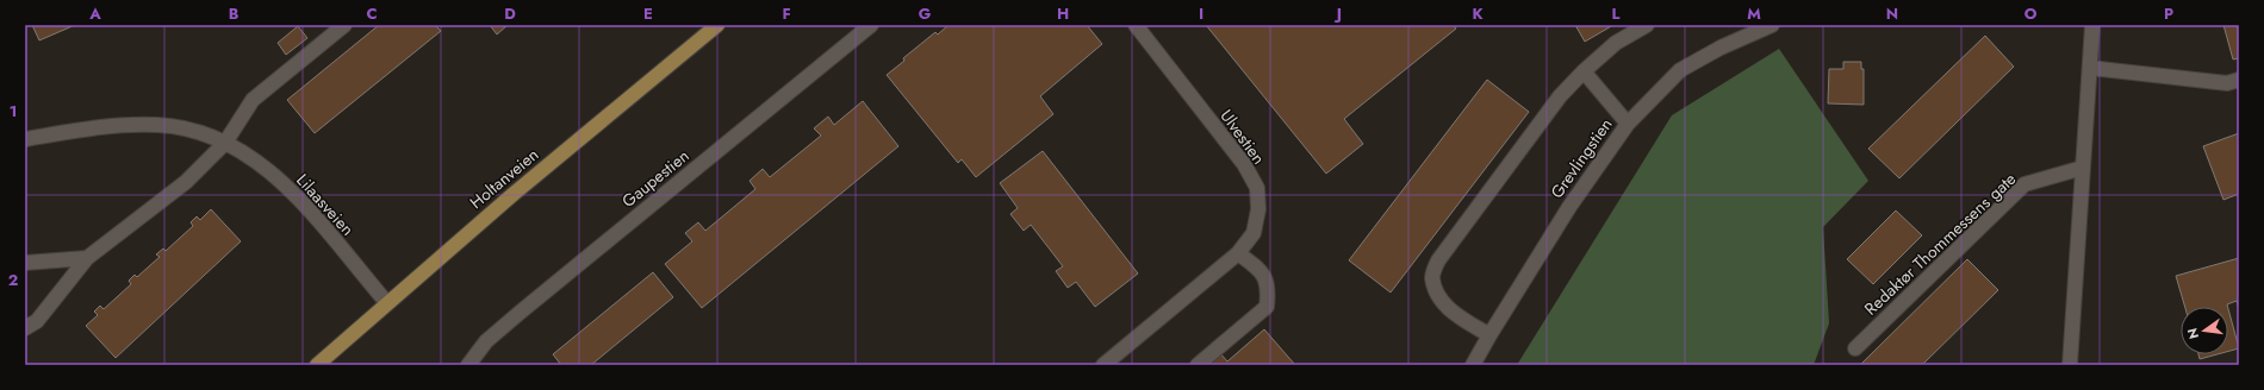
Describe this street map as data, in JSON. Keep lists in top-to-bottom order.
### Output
{
  "streets": {
    "main road": ["Holtanveien"],
    "street": [
      "Ulvestien",
      "Grevlingstien",
      "Gaupestien",
      "Lilaasveien",
      "Redaktør Thommessens gate"
    ]
  },
  "crossings": [
    ["Holtanveien", "Lilaasveien"]
  ],
  "north": "left",
  "grid": {
    "columns": [
      "A",
      "B",
      "C",
      "D",
      "E",
      "F",
      "G",
      "H",
      "I",
      "J",
      "K",
      "L",
      "M",
      "N",
      "O",
      "P"
    ],
    "rows": ["1", "2"]
  }
}
